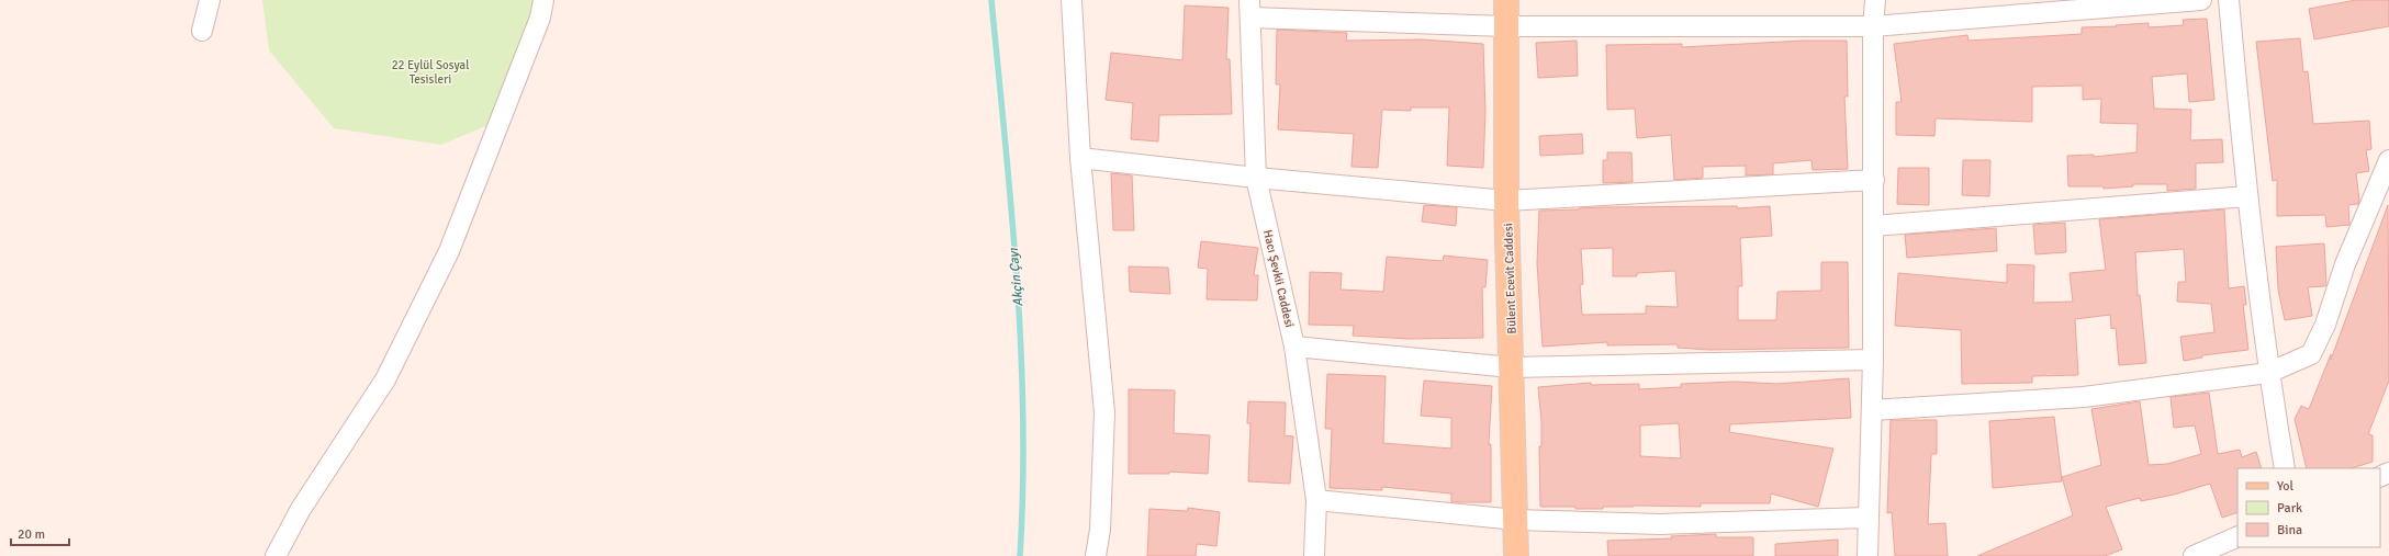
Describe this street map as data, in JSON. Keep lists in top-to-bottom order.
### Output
{
  "streets": {
    "main road": ["Bülent Ecevit Caddesi"],
    "street": ["Hacı Şevkii Caddesi"]
  },
  "water": ["Akçin Çayı"],
  "parks": ["22 Eylül Sosyal Tesisleri"],
  "legend": ["Yol", "Park", "Bina"],
  "scale_bar": "20 m"
}
